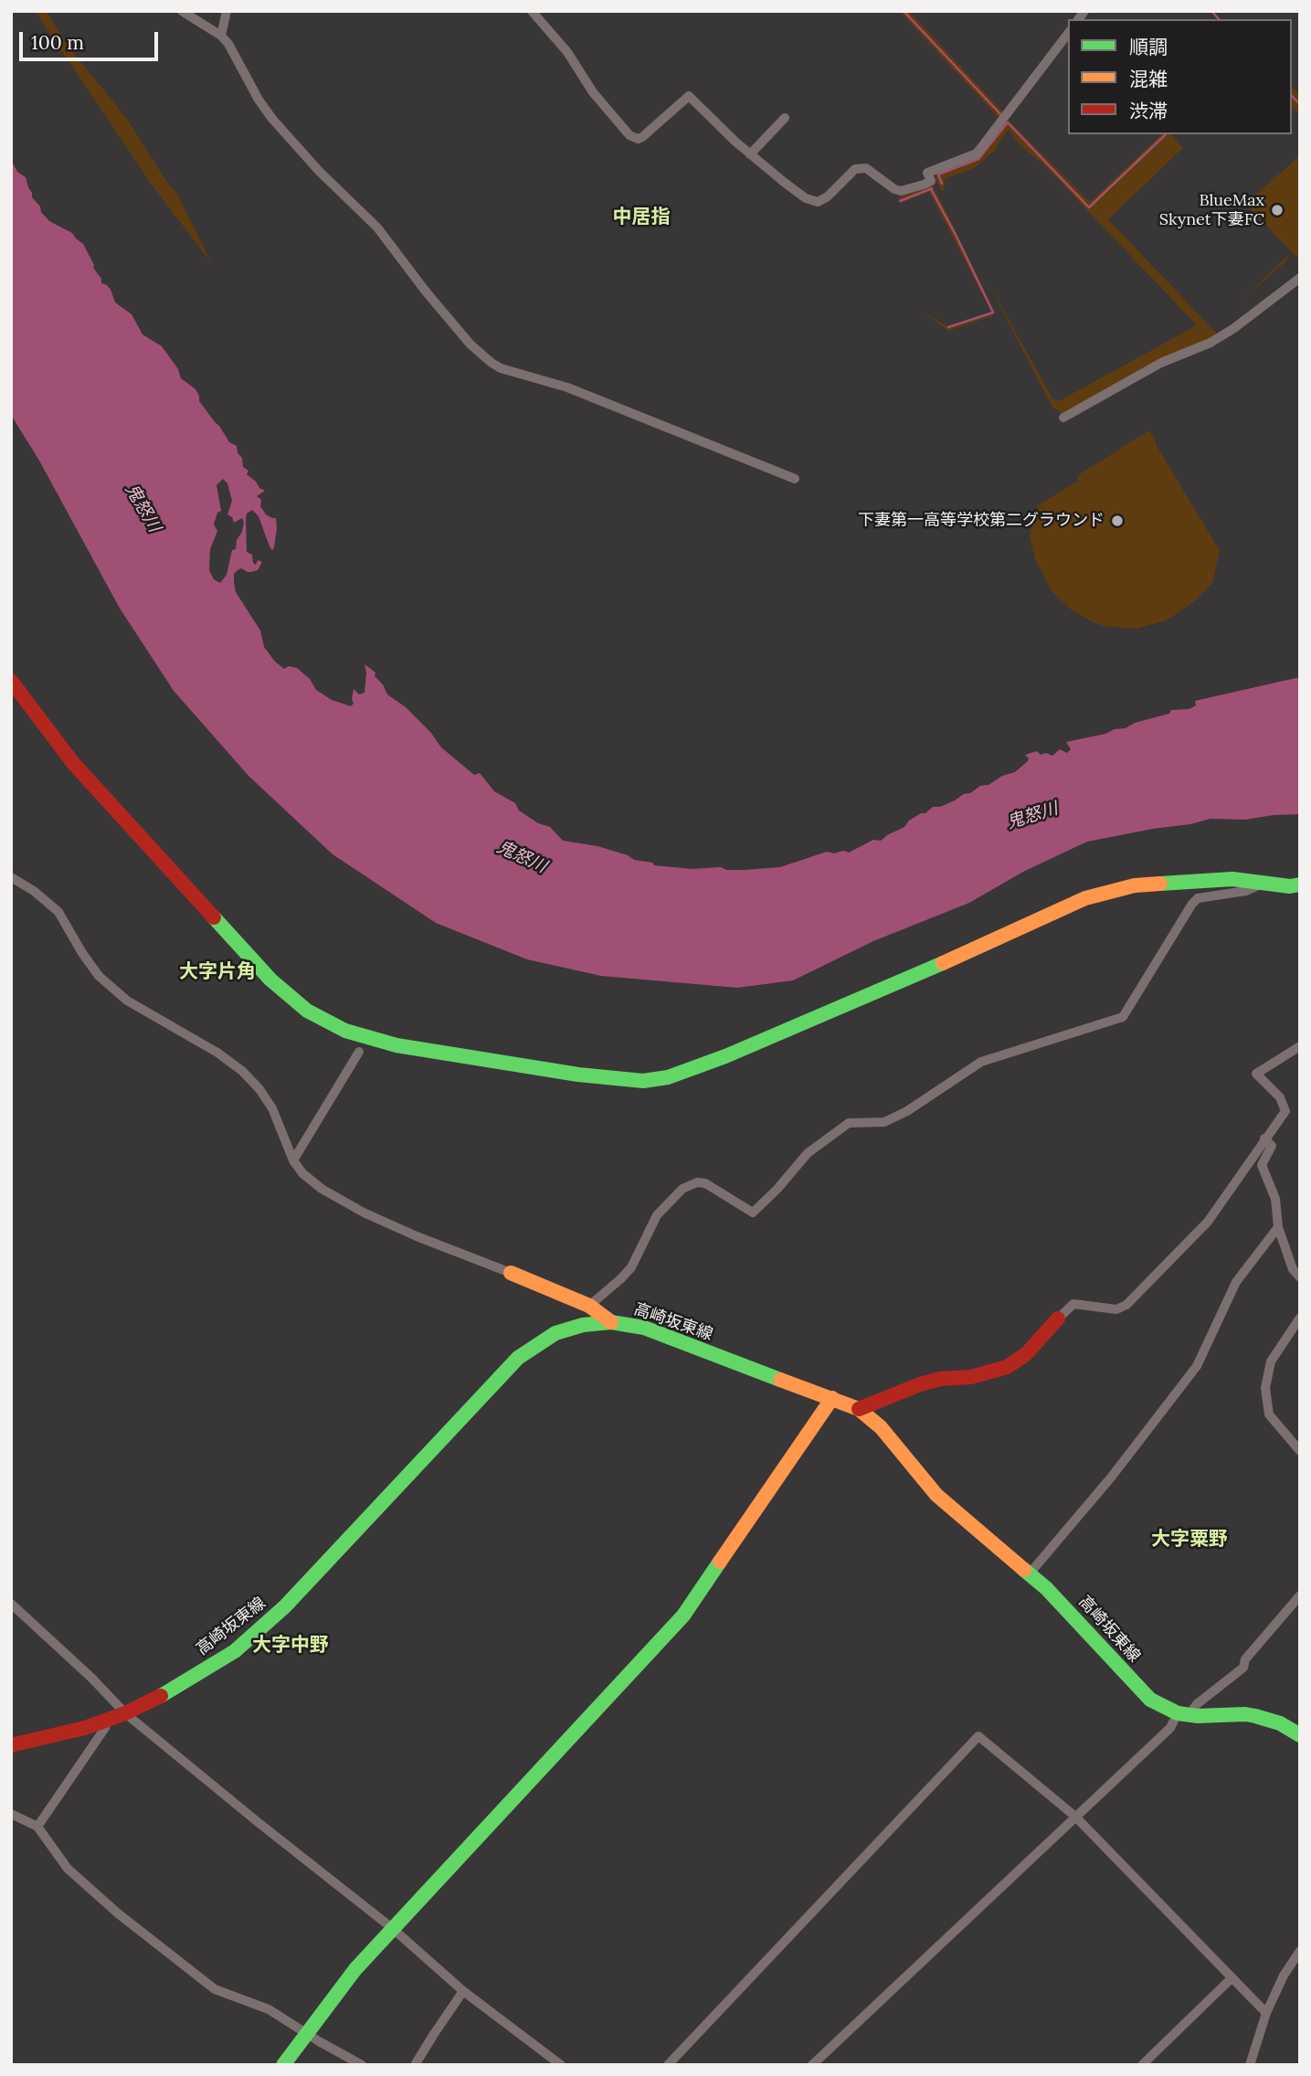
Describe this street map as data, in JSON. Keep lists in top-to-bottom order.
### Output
{
  "streets": {
    "street": ["高崎坂東線"]
  },
  "districts": [
    "中居指",
    "大字片角",
    "大字粟野",
    "大字中野"
  ],
  "water": ["鬼怒川"],
  "places": ["BlueMax Skynet下妻FC", "下妻第一高等学校第二グラウンド"],
  "legend": ["順調", "混雑", "渋滞"],
  "scale_bar": "100 m"
}
